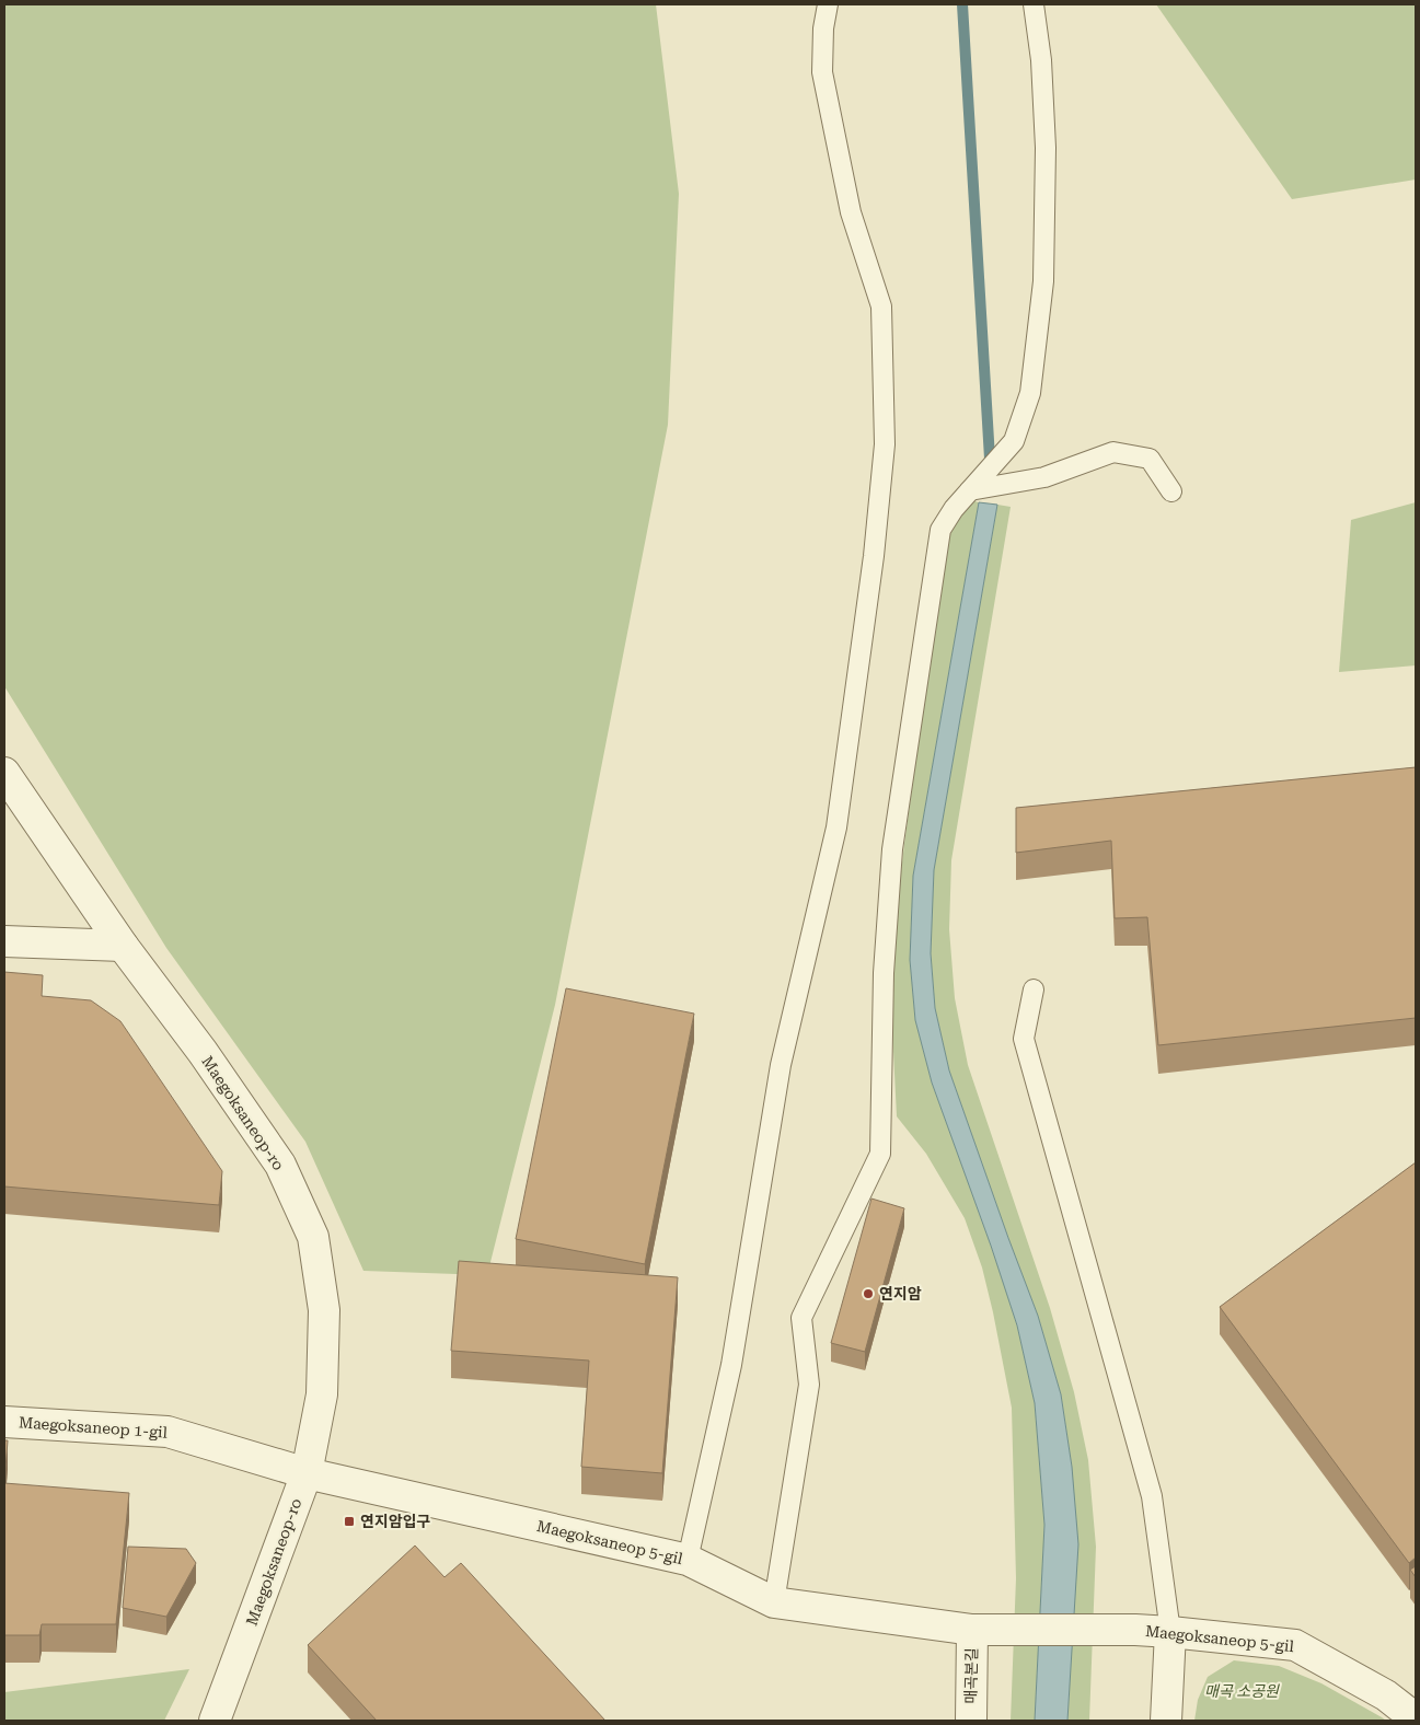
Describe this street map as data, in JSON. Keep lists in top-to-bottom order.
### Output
{
  "streets": {
    "street": [
      "Maegoksaneop-ro",
      "Maegoksaneop 1-gil",
      "Maegoksaneop 5-gil",
      "매곡본길"
    ]
  },
  "crossings": [
    ["Maegoksaneop-ro", "Maegoksaneop 1-gil"],
    ["Maegoksaneop-ro", "Maegoksaneop 5-gil"],
    ["Maegoksaneop 1-gil", "Maegoksaneop 5-gil"],
    ["Maegoksaneop 5-gil", "매곡본길"]
  ],
  "parks": ["매곡 소공원"],
  "places": {
    "other": ["연지암"],
    "transit": ["연지암입구"]
  }
}
